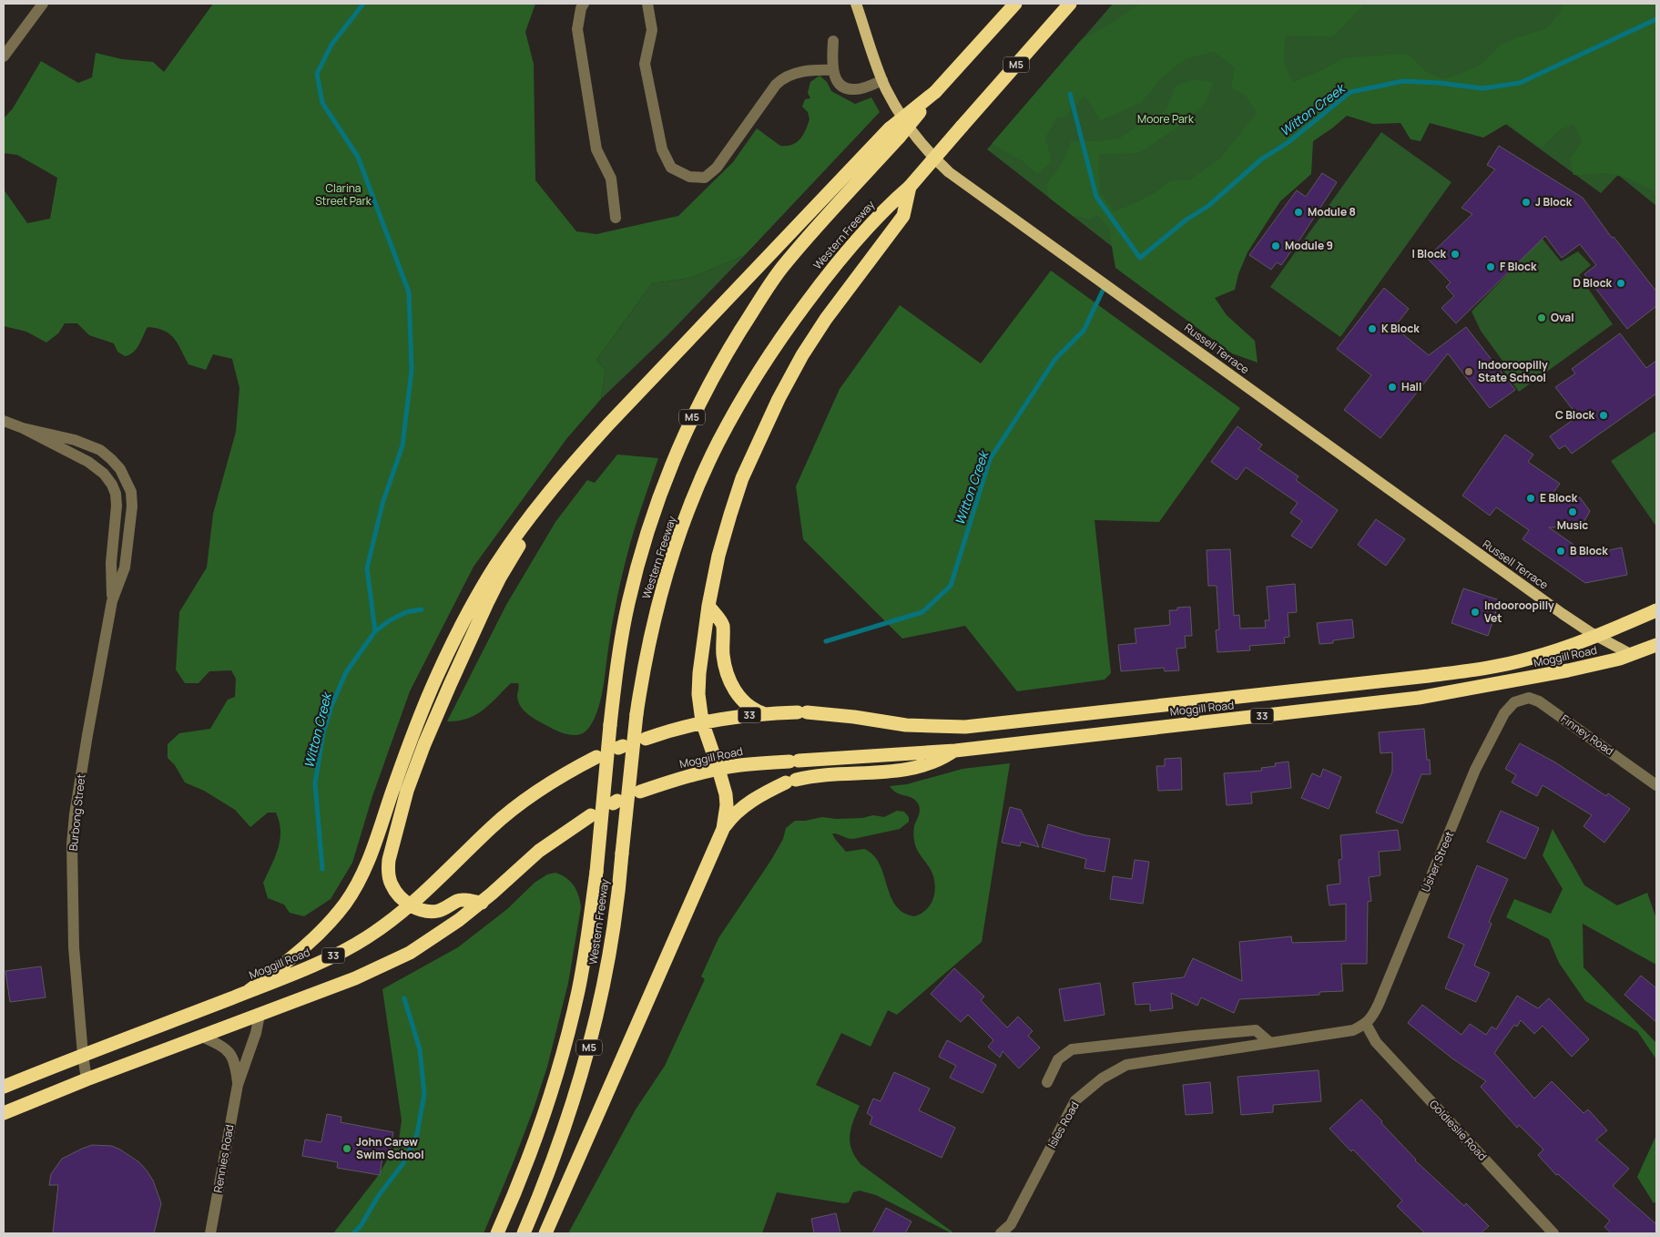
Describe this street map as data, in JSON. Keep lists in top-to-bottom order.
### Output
{
  "streets": {
    "highway": [
      "M5",
      "Western Freeway",
      "Moggill Road",
      "33"
    ],
    "main road": ["Russell Terrace"],
    "street": [
      "Finney Road",
      "Burbong Street",
      "Usher Street",
      "Isles Road",
      "Goldieslie Road",
      "Rennies Road"
    ]
  },
  "crossings": [
    ["Russell Terrace", "Moggill Road"],
    ["Moggill Road", "Burbong Street"],
    ["Finney Road", "Usher Street"],
    ["Usher Street", "Isles Road"],
    ["Usher Street", "Goldieslie Road"],
    ["Isles Road", "Goldieslie Road"]
  ],
  "water": ["Witton Creek"],
  "parks": ["Moore Park", "Clarina Street Park"],
  "places": [
    "J Block",
    "Module 8",
    "Module 9",
    "I Block",
    "F Block",
    "D Block",
    "Oval",
    "K Block",
    "Indooroopilly State School",
    "Hall",
    "C Block",
    "E Block",
    "Music",
    "B Block",
    "Indooroopilly Vet",
    "John Carew Swim School"
  ]
}
